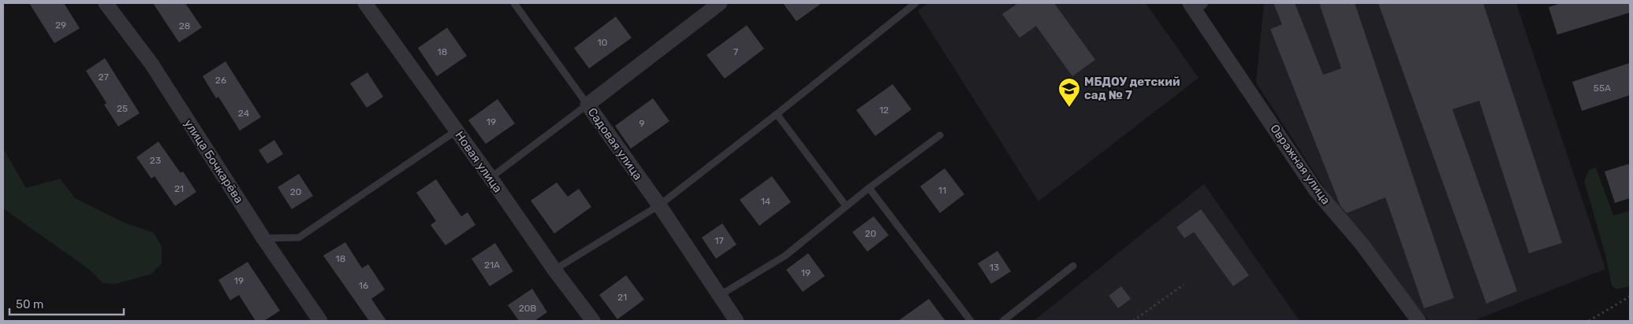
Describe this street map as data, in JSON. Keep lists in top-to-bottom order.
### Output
{
  "streets": {
    "street": [
      "Садовая улица",
      "улица Бочкарёва",
      "Новая улица",
      "Овражная улица"
    ]
  },
  "places": {
    "school or university": ["МБДОУ детский сад № 7"]
  },
  "house_numbers": [
    "29",
    "28",
    "10",
    "18",
    "7",
    "27",
    "26",
    "55А",
    "25",
    "12",
    "24",
    "19",
    "9",
    "23",
    "21",
    "11",
    "20",
    "14",
    "20",
    "17",
    "18",
    "21А",
    "13",
    "19",
    "19",
    "16",
    "21",
    "20В"
  ],
  "scale_bar": "50 m"
}
